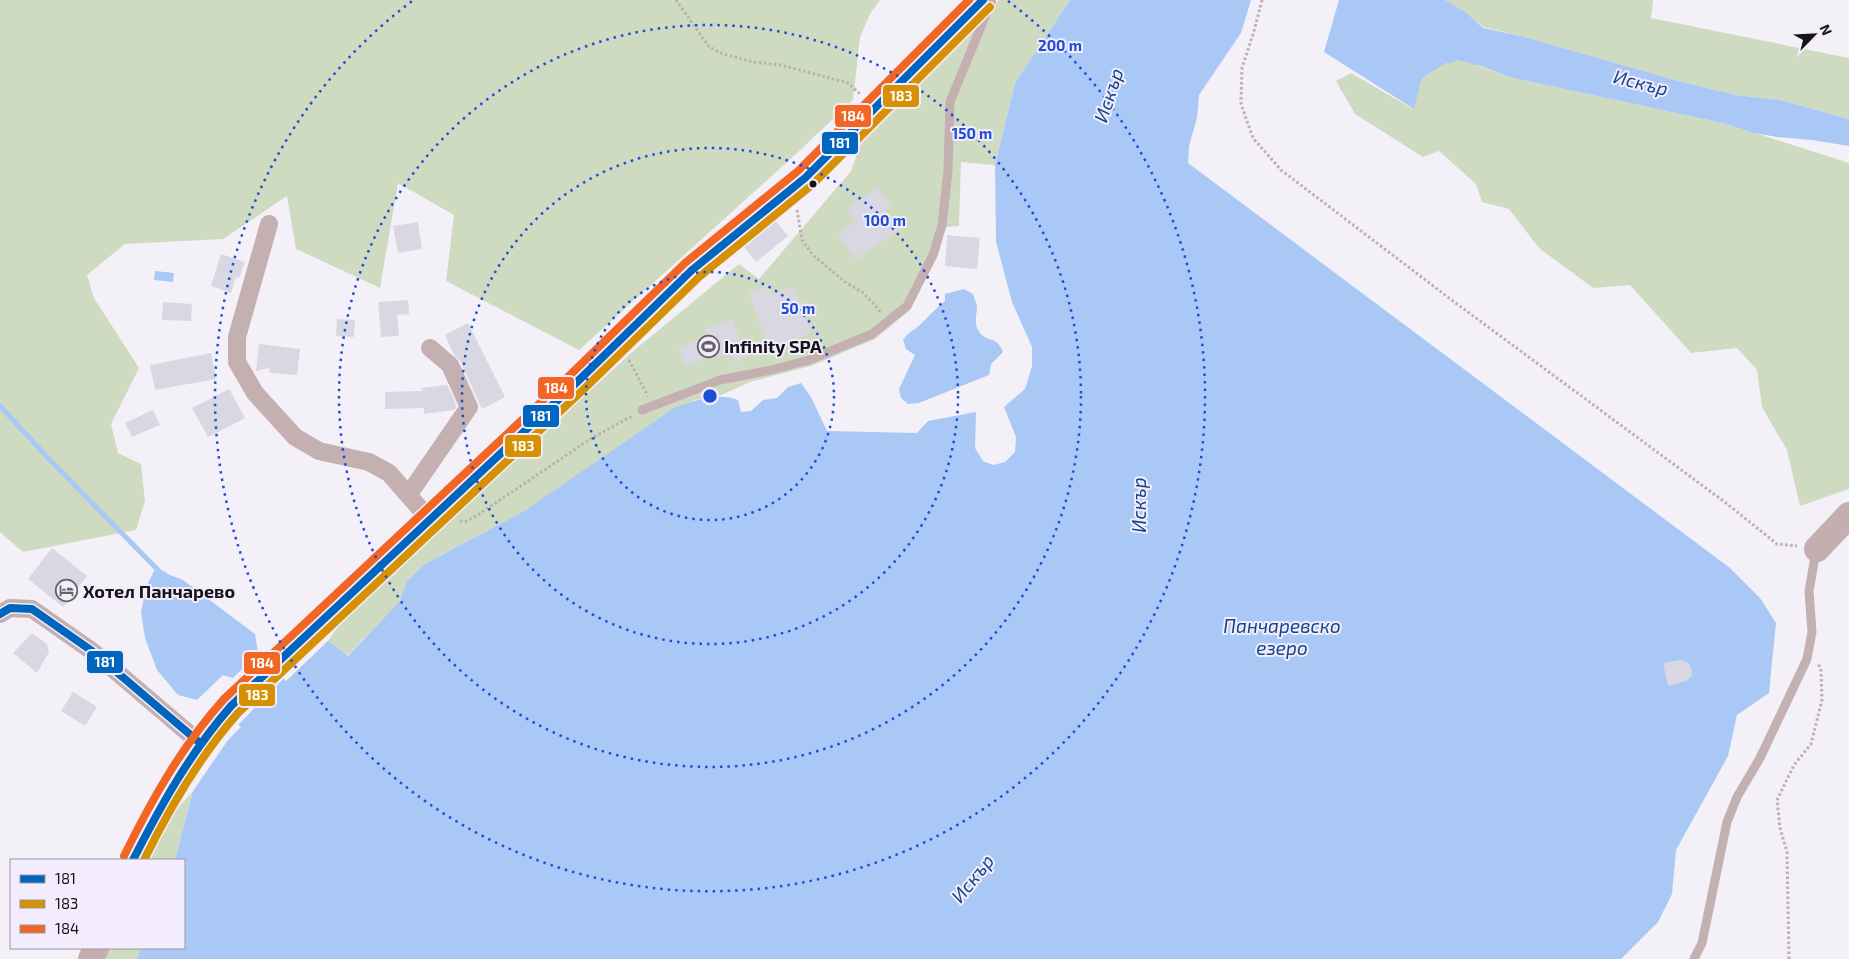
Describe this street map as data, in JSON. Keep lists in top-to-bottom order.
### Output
{
  "water": ["Искър", "Панчаревско езеро"],
  "places": {
    "sports": ["Infinity SPA"],
    "hotel": ["Хотел Панчарево"]
  },
  "lines": ["transit line 181", "transit line 184", "transit line 183"],
  "legend": ["181", "183", "184"],
  "north": "top right",
  "rings": [
    "200 m",
    "150 m",
    "100 m",
    "50 m"
  ]
}
